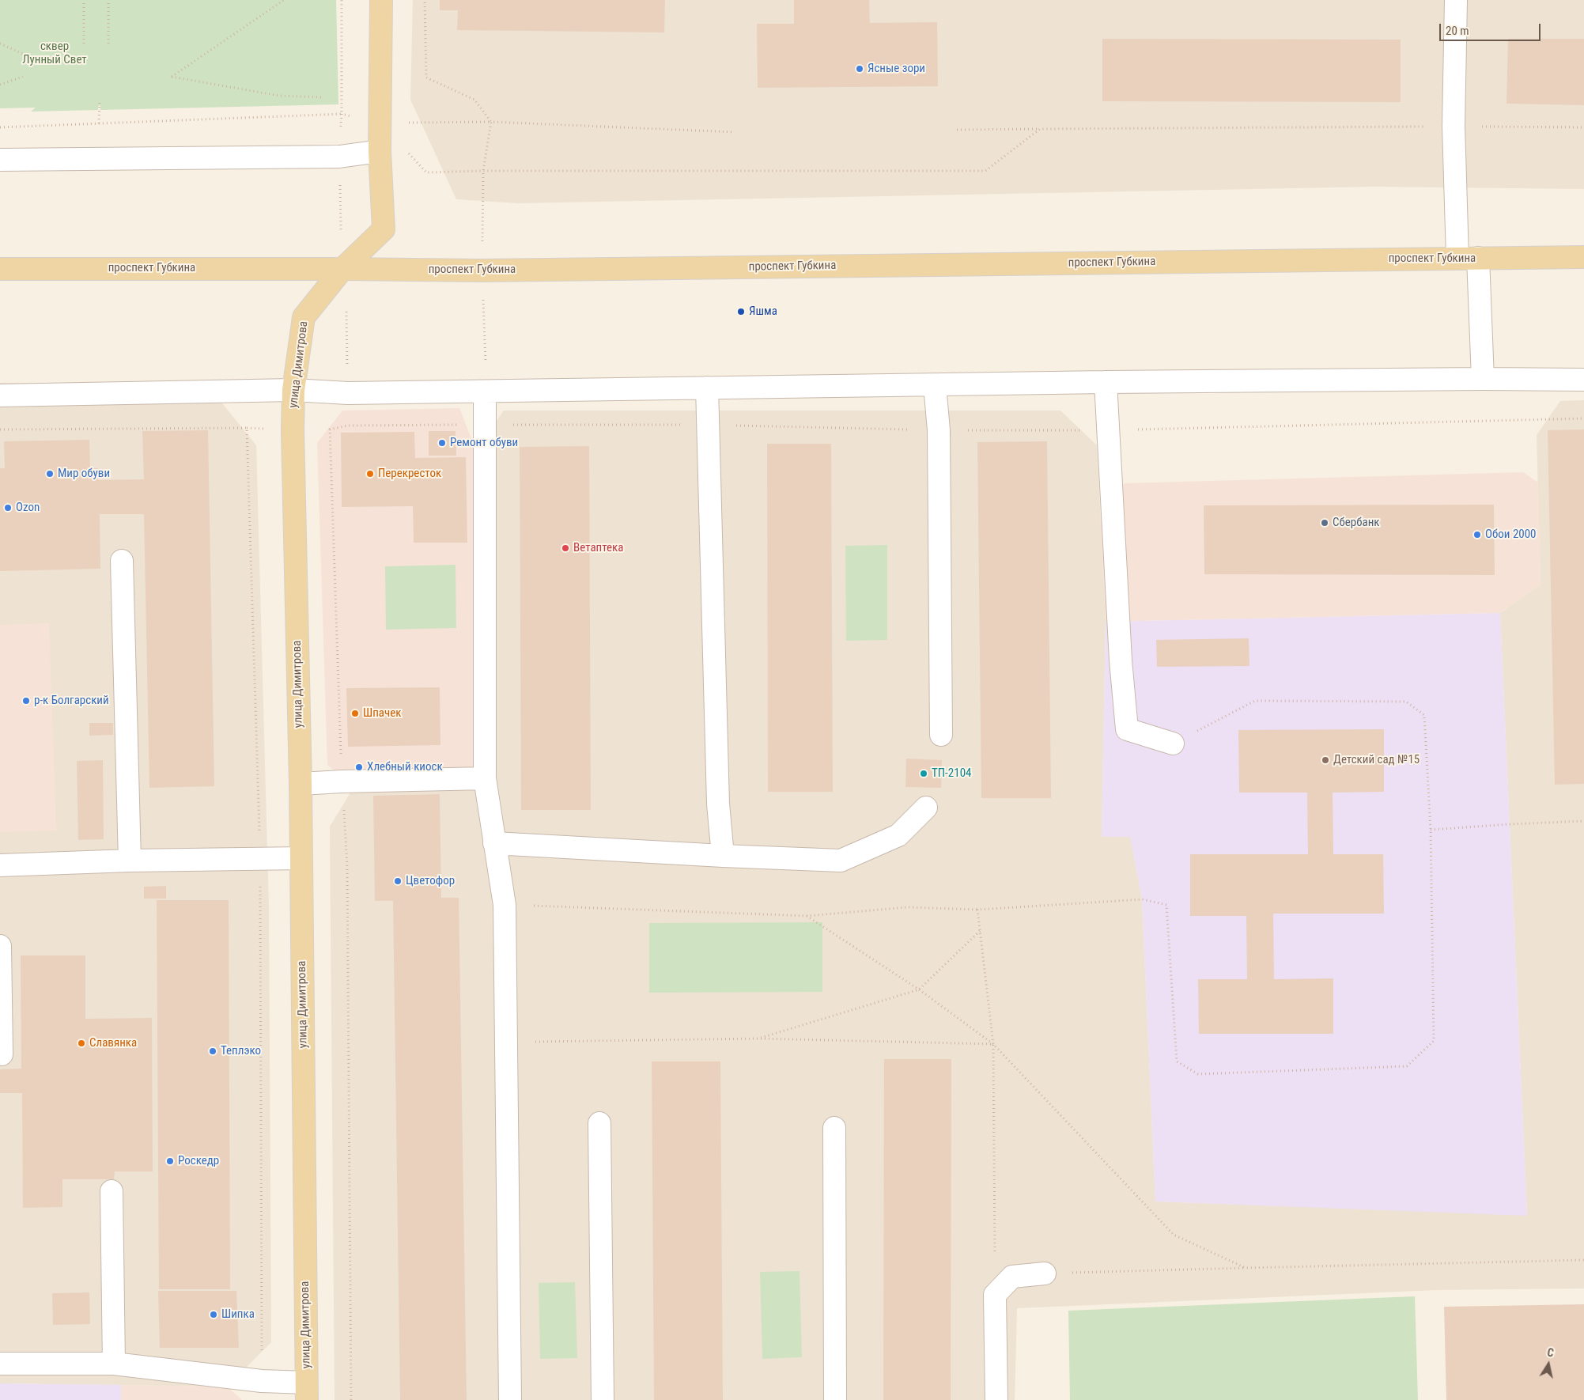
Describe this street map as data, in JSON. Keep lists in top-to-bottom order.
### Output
{
  "streets": {
    "main road": ["проспект Губкина", "улица Димитрова"]
  },
  "crossings": [
    ["проспект Губкина", "улица Димитрова"]
  ],
  "parks": ["сквер Лунный Свет"],
  "places": [
    "Ясные зори",
    "Яшма",
    "Ремонт обуви",
    "Мир обуви",
    "Перекресток",
    "Ozon",
    "Сбербанк",
    "Обои 2000",
    "Ветаптека",
    "р-к Болгарский",
    "Шпачек",
    "Детский сад №15",
    "Хлебный киоск",
    "ТП-2104",
    "Цветофор",
    "Славянка",
    "Теплэко",
    "Роскедр",
    "Шипка"
  ],
  "scale_bar": "20 m",
  "north": "top"
}
